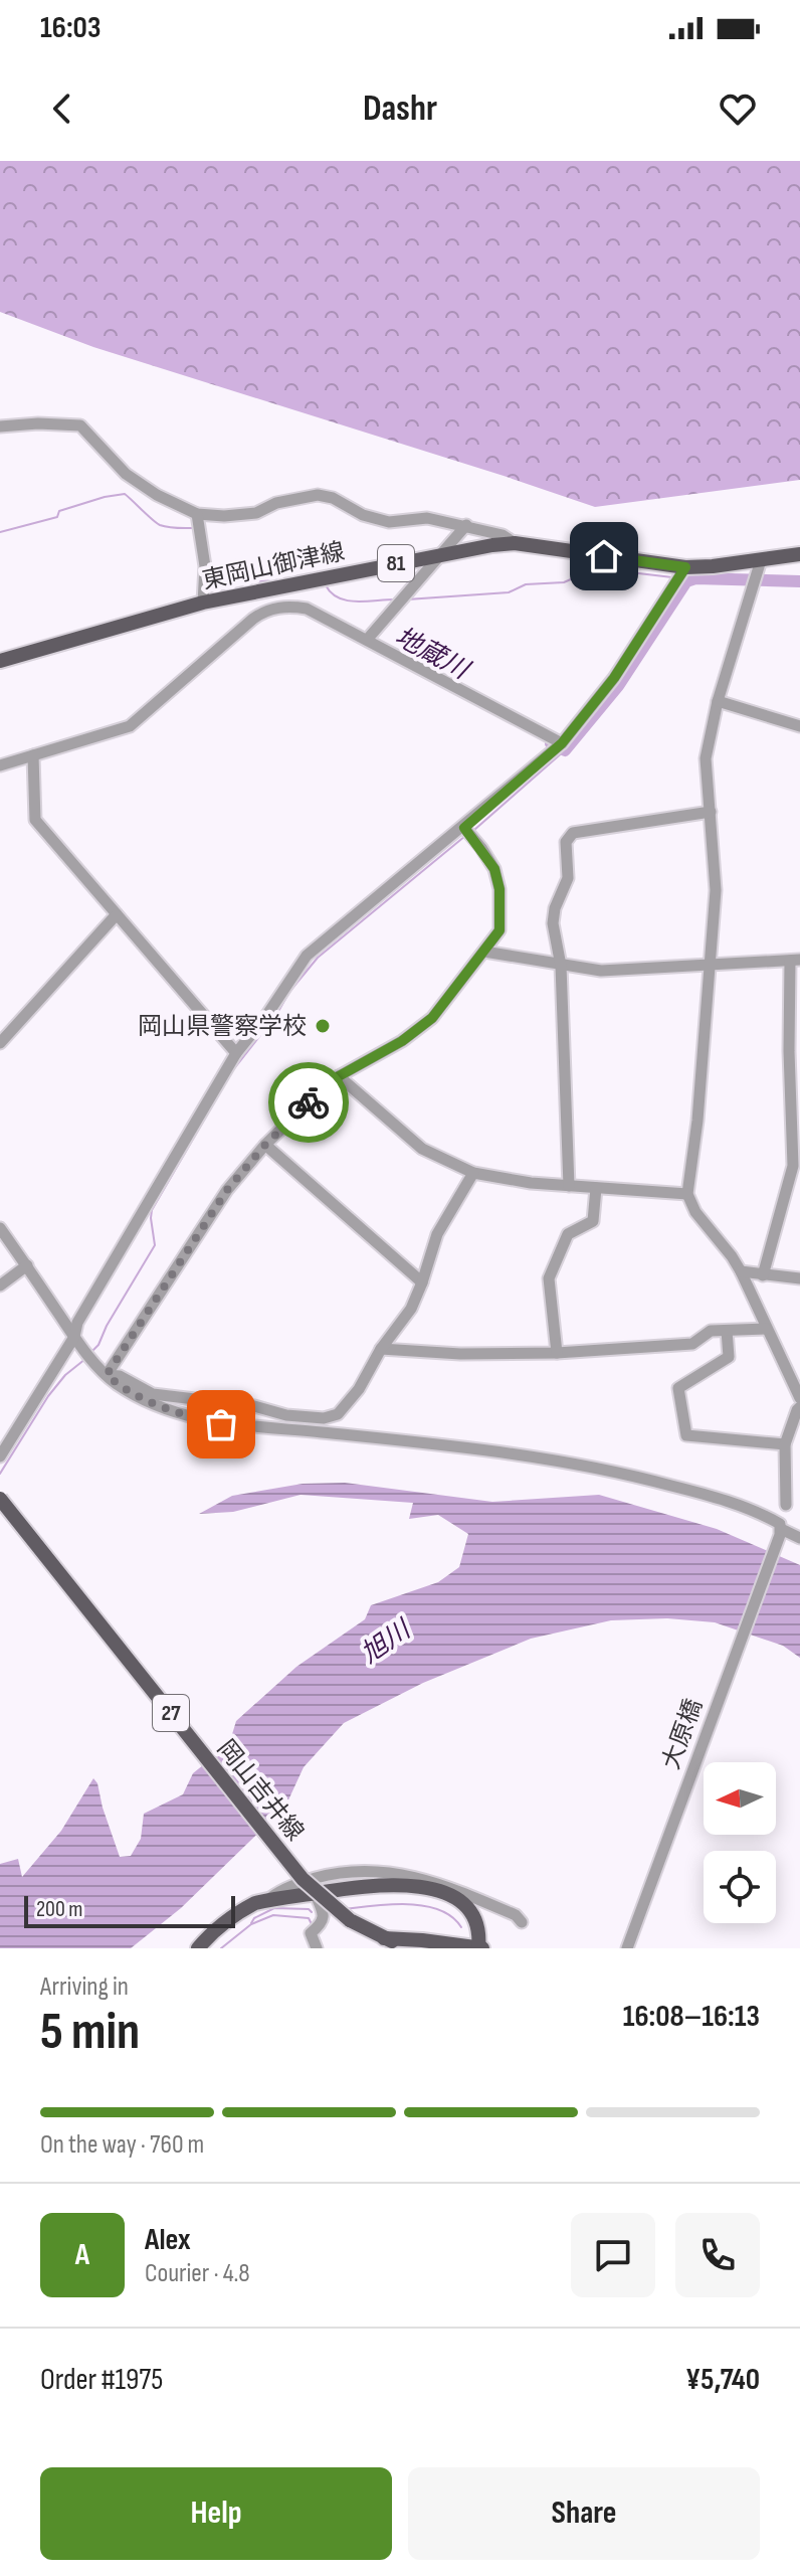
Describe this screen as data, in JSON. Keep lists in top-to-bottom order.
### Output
{
  "streets": {
    "main road": [
      "81",
      "東岡山御津線",
      "27",
      "岡山吉井線"
    ],
    "street": ["大原橋"]
  },
  "water": ["地蔵川", "旭川"],
  "places": ["岡山県警察学校"],
  "scale_bar": "200 m",
  "north": "left",
  "page": {
    "status": "16:03",
    "header": "Dashr",
    "scale": "200 m",
    "heading": ["5 min", "Arriving in", "16:08–16:13"],
    "panel": [
      "Alex",
      "Courier · 4.8",
      "Order #1975",
      "¥5,740"
    ],
    "bar": "On the way · 760 m",
    "round": "A",
    "buttons": ["Help", "Share"]
  }
}
